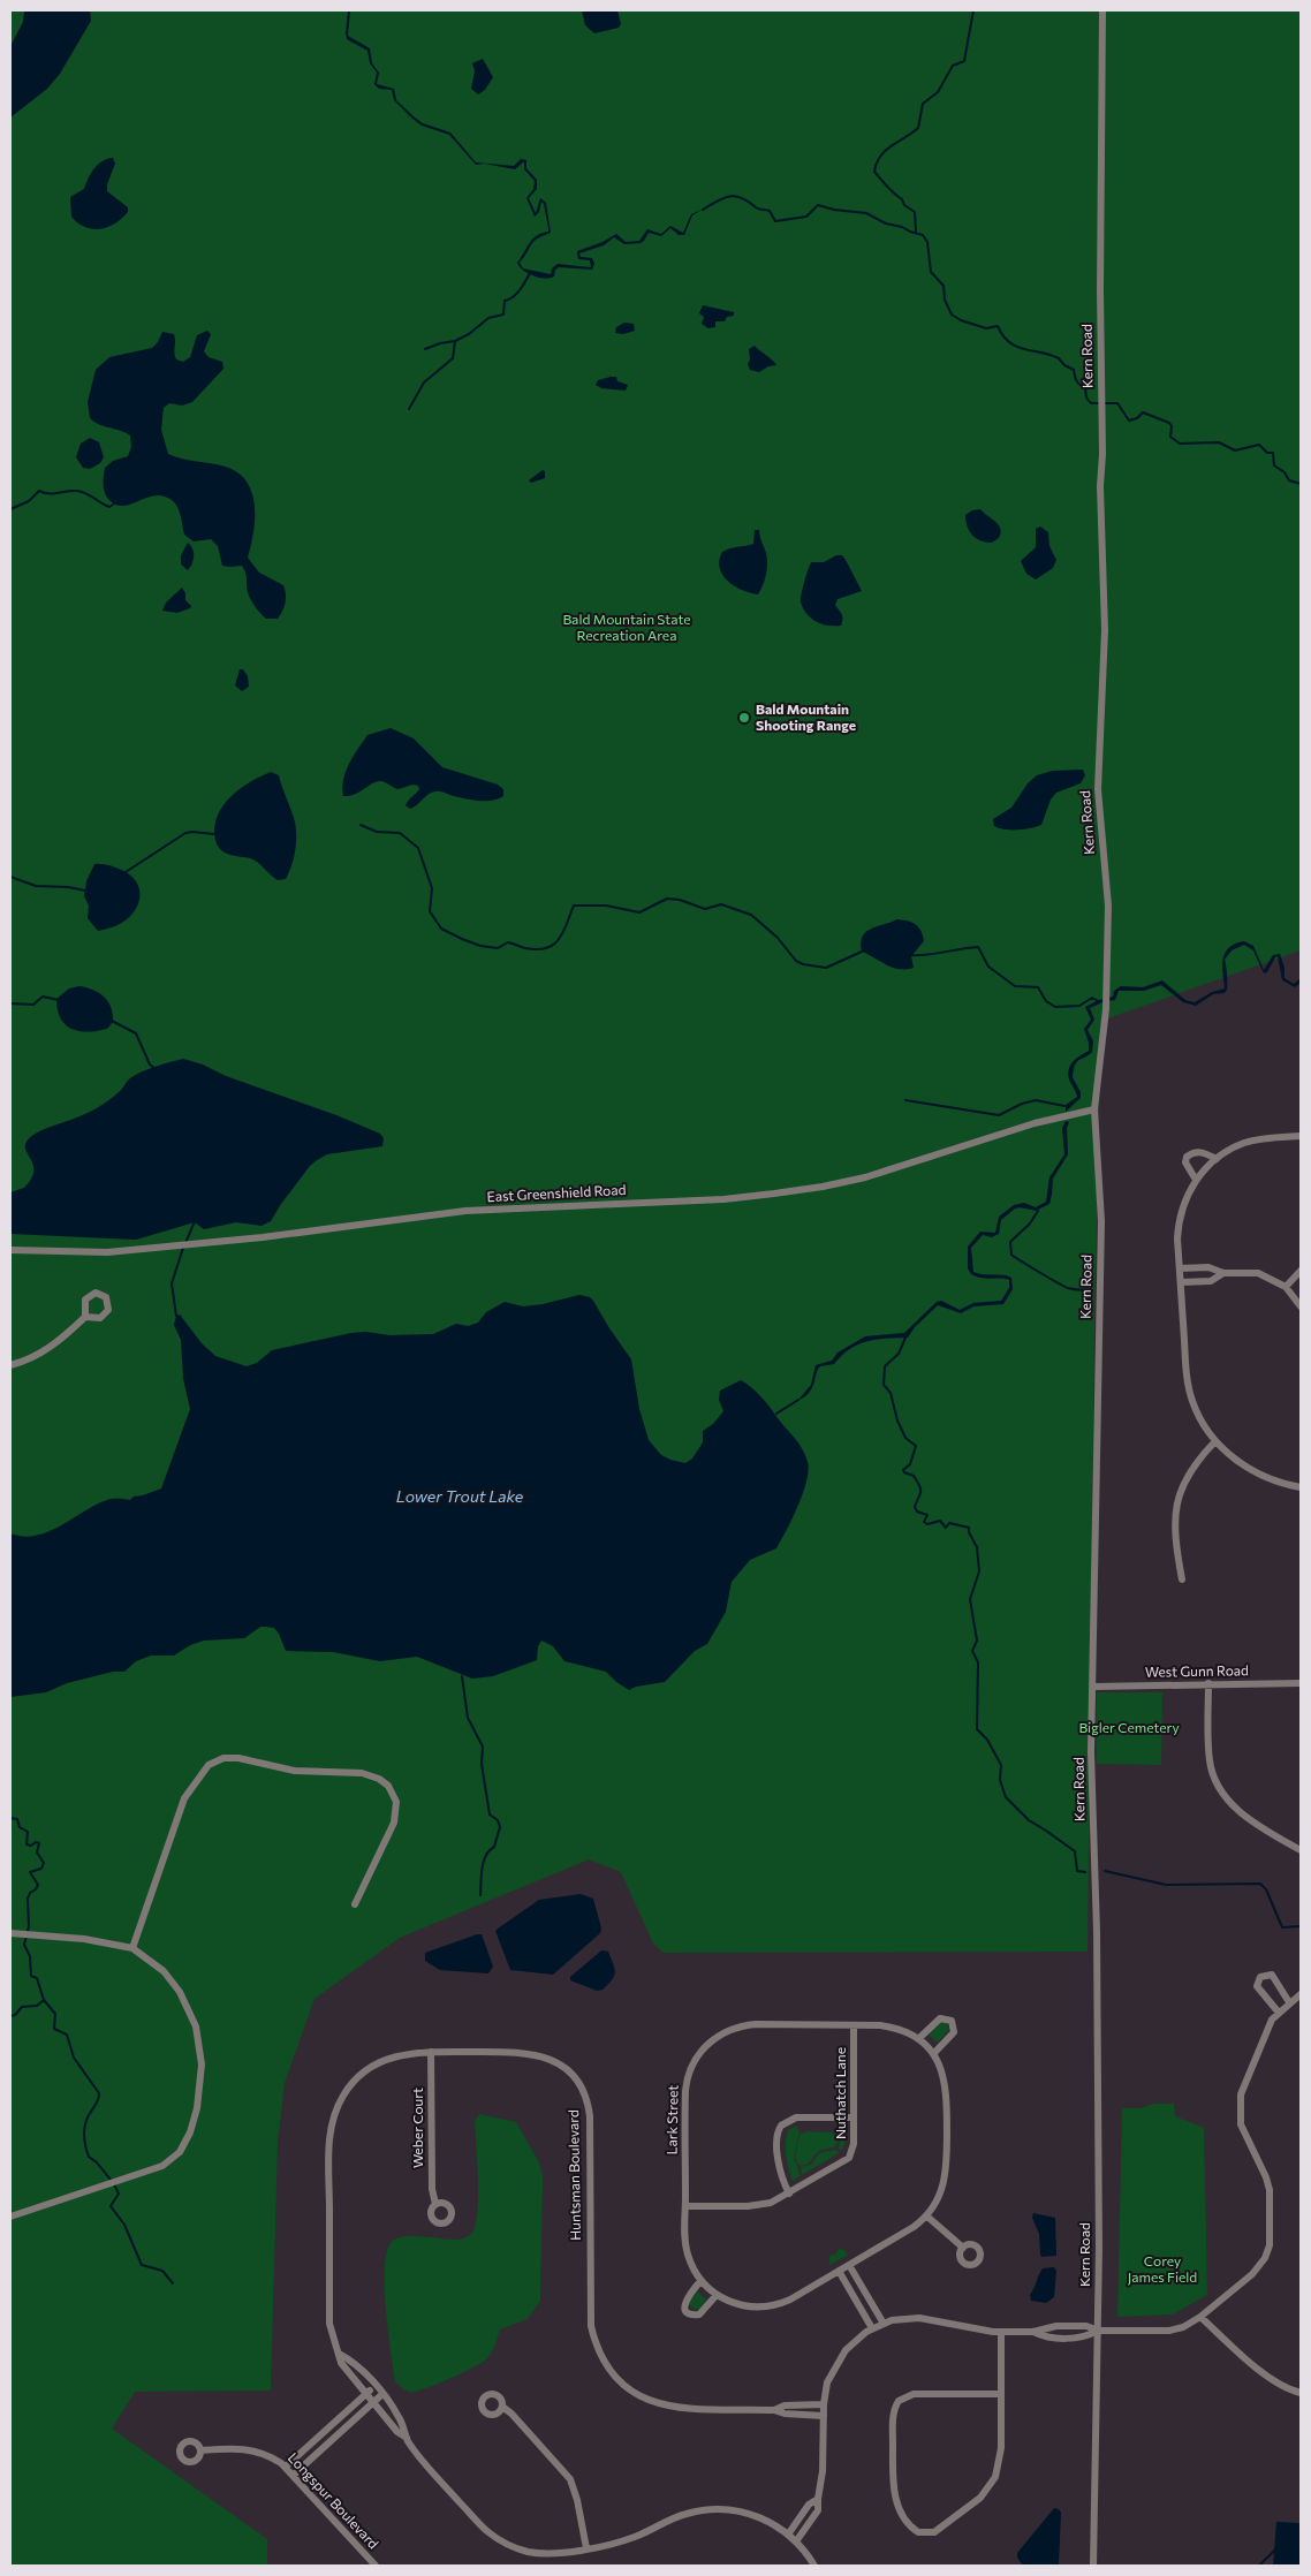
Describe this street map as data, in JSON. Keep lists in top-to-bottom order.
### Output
{
  "streets": {
    "street": [
      "Kern Road",
      "East Greenshield Road",
      "West Gunn Road",
      "Nuthatch Lane",
      "Lark Street",
      "Weber Court",
      "Huntsman Boulevard",
      "Longspur Boulevard"
    ]
  },
  "crossings": [
    ["Kern Road", "East Greenshield Road"],
    ["Kern Road", "West Gunn Road"],
    ["Nuthatch Lane", "Lark Street"],
    ["Weber Court", "Huntsman Boulevard"]
  ],
  "water": ["Lower Trout Lake"],
  "parks": ["Bald Mountain State Recreation Area", "Bigler Cemetery", "Corey James Field"],
  "places": ["Bald Mountain Shooting Range"]
}
